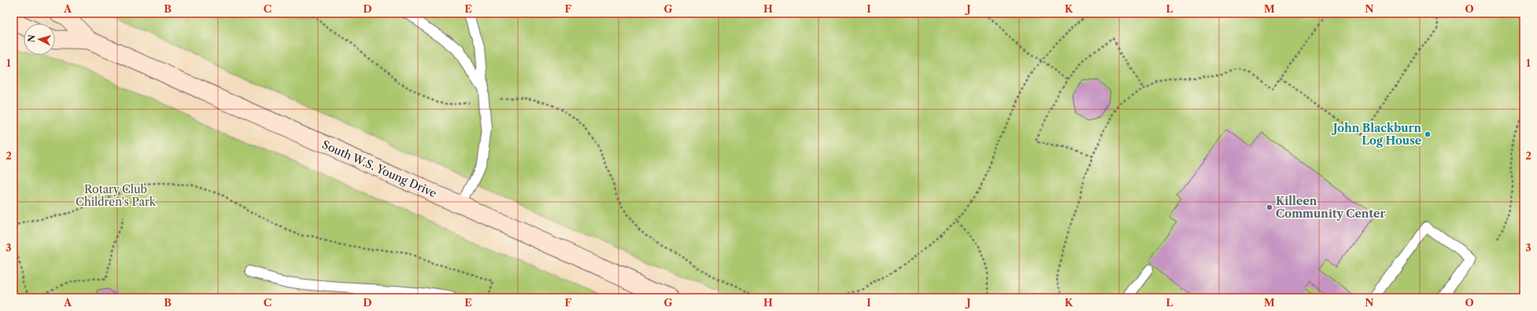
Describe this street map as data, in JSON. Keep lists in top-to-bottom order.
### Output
{
  "streets": {
    "main road": ["South W.S. Young Drive"]
  },
  "parks": ["Rotary Club Children's Park"],
  "places": ["John Blackburn Log House", "Killeen Community Center"],
  "north": "left",
  "grid": {
    "columns": [
      "A",
      "B",
      "C",
      "D",
      "E",
      "F",
      "G",
      "H",
      "I",
      "J",
      "K",
      "L",
      "M",
      "N",
      "O"
    ],
    "rows": ["1", "2", "3"]
  }
}
